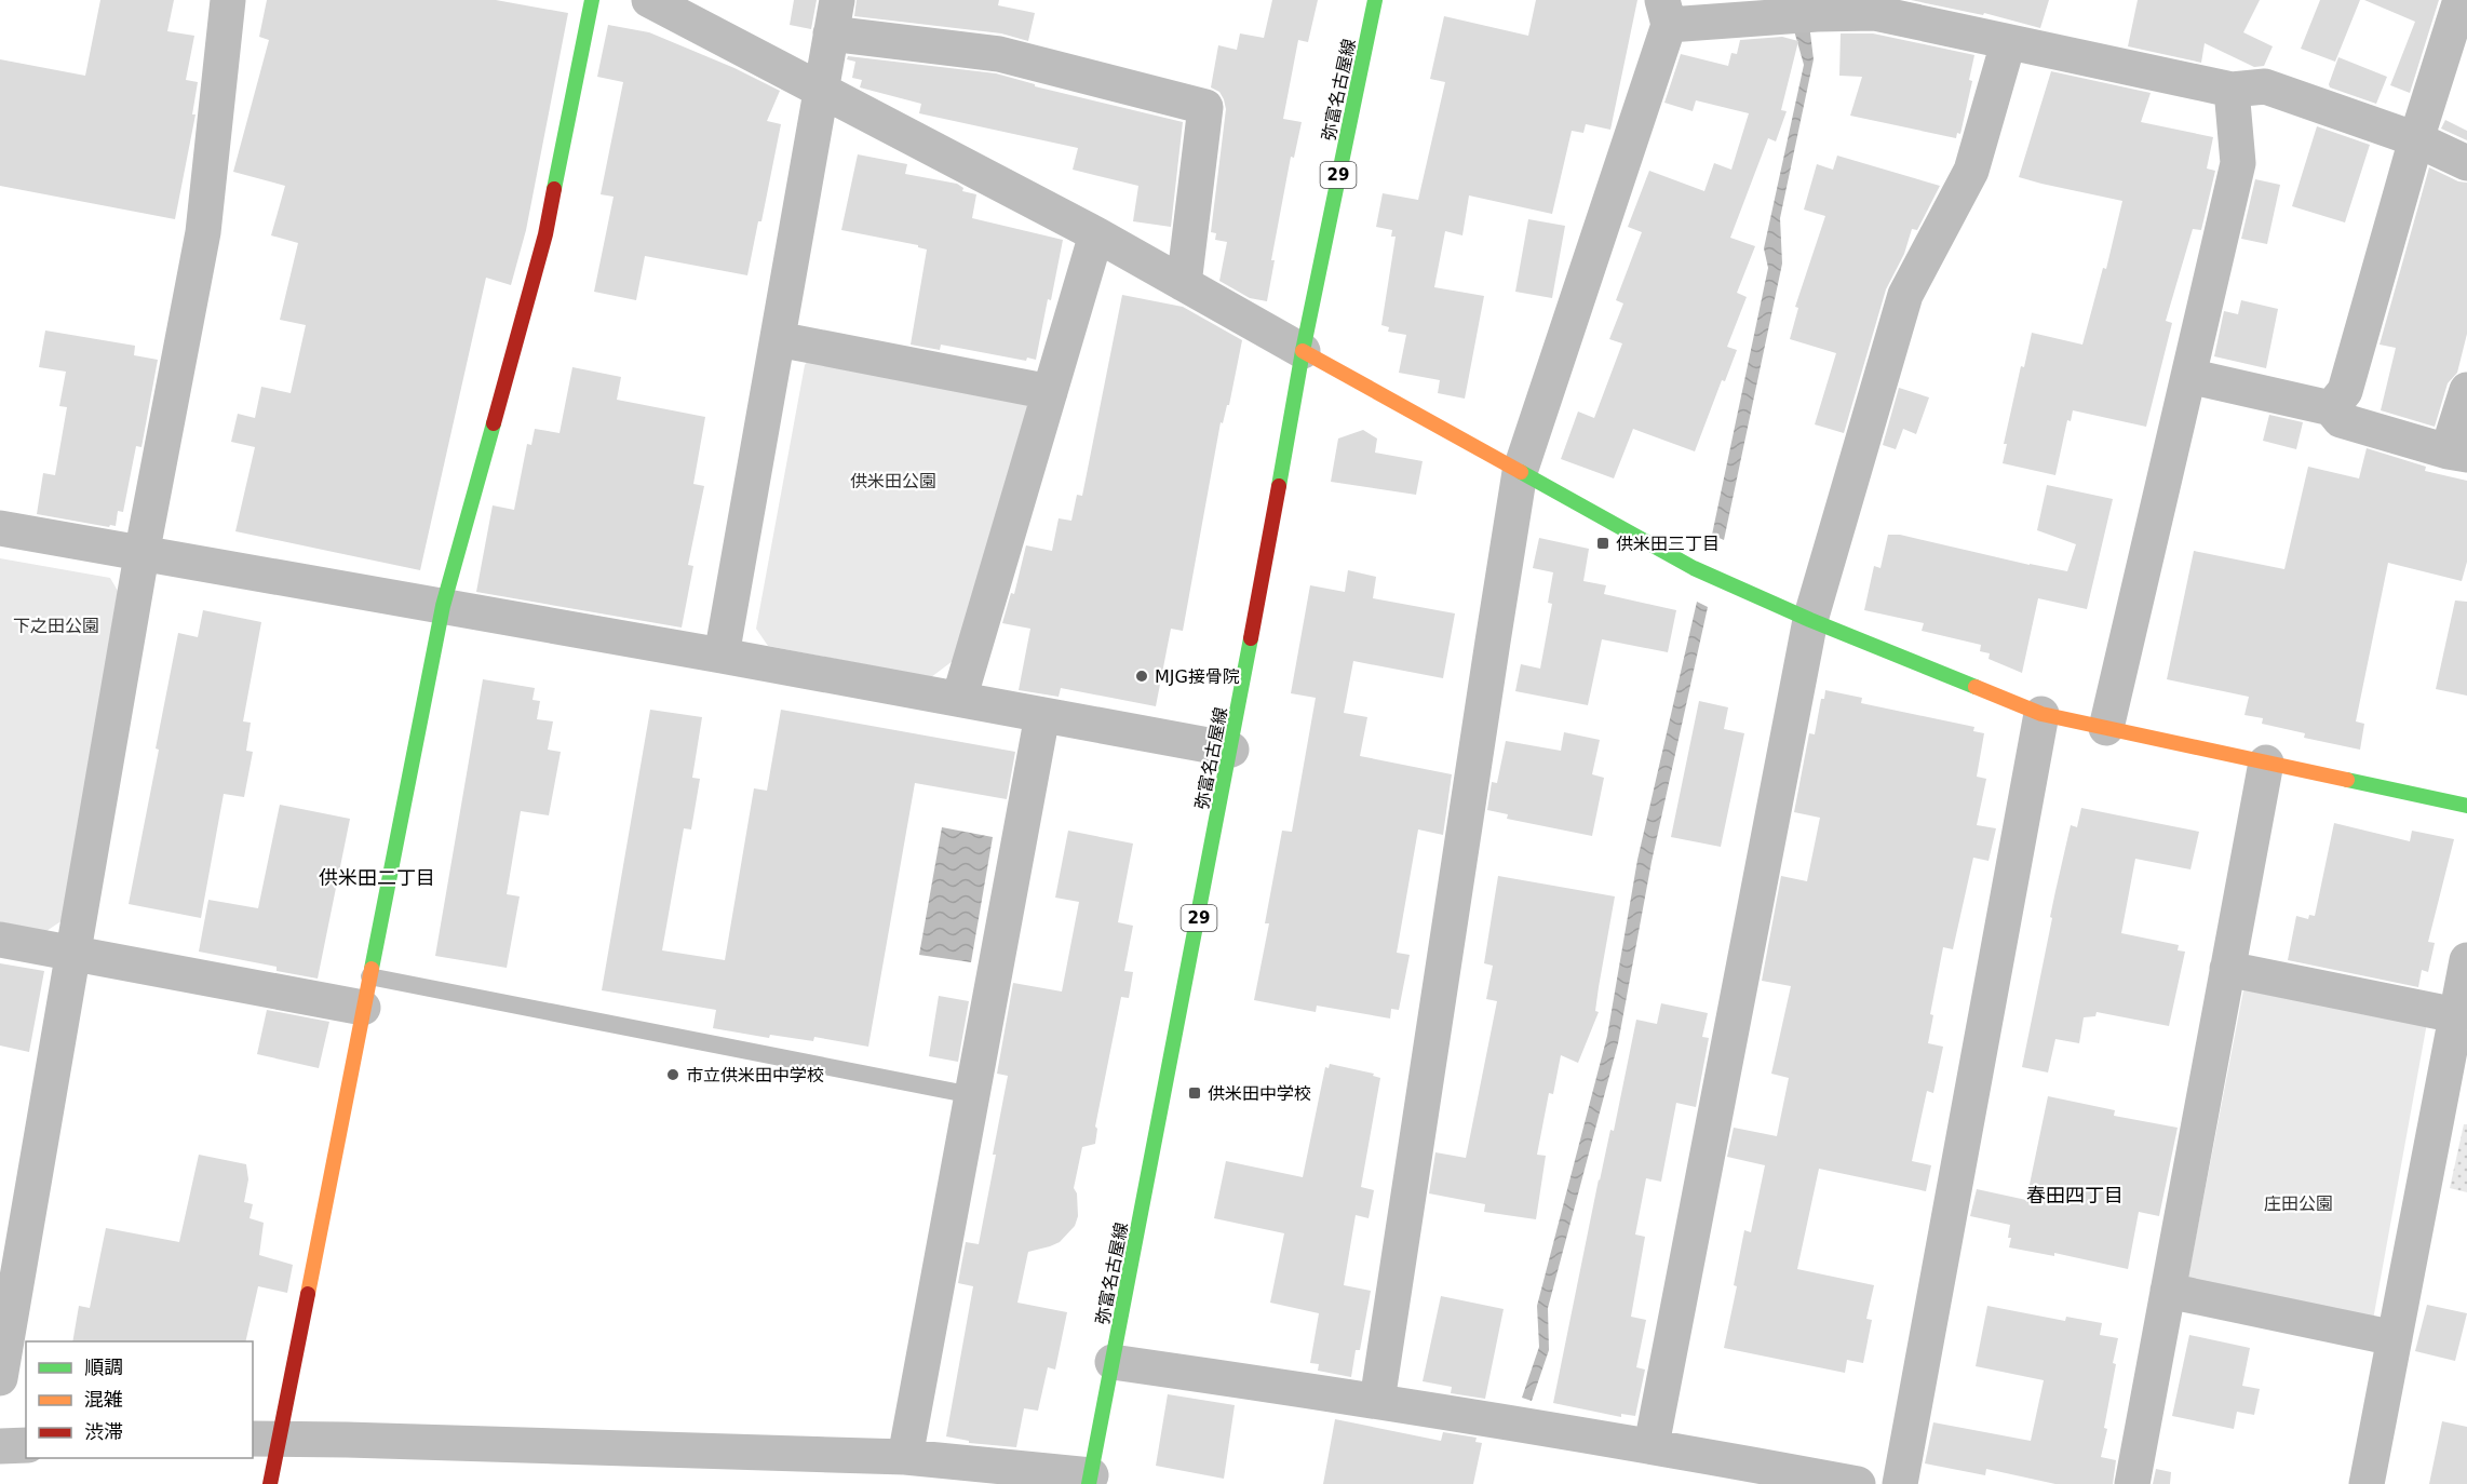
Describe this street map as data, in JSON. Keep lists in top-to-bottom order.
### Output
{
  "streets": {
    "street": ["弥富名古屋線", "29"]
  },
  "districts": ["供米田二丁目", "春田四丁目"],
  "parks": ["供米田公園", "下之田公園", "庄田公園"],
  "places": {
    "transit": ["供米田三丁目", "供米田中学校"],
    "other": ["MJG接骨院", "市立供米田中学校"]
  },
  "legend": ["順調", "混雑", "渋滞"]
}
